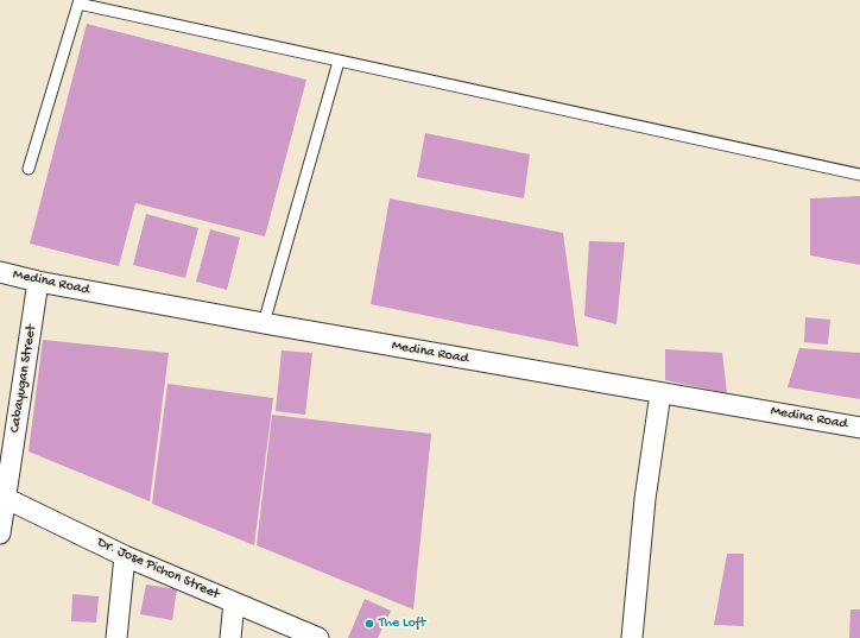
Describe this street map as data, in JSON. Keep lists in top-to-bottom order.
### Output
{
  "streets": {
    "street": ["Medina Road", "Cabayugan Street", "Dr. Jose Pichon Street"]
  },
  "crossings": [
    ["Medina Road", "Cabayugan Street"],
    ["Cabayugan Street", "Dr. Jose Pichon Street"]
  ],
  "places": ["The Loft"]
}
